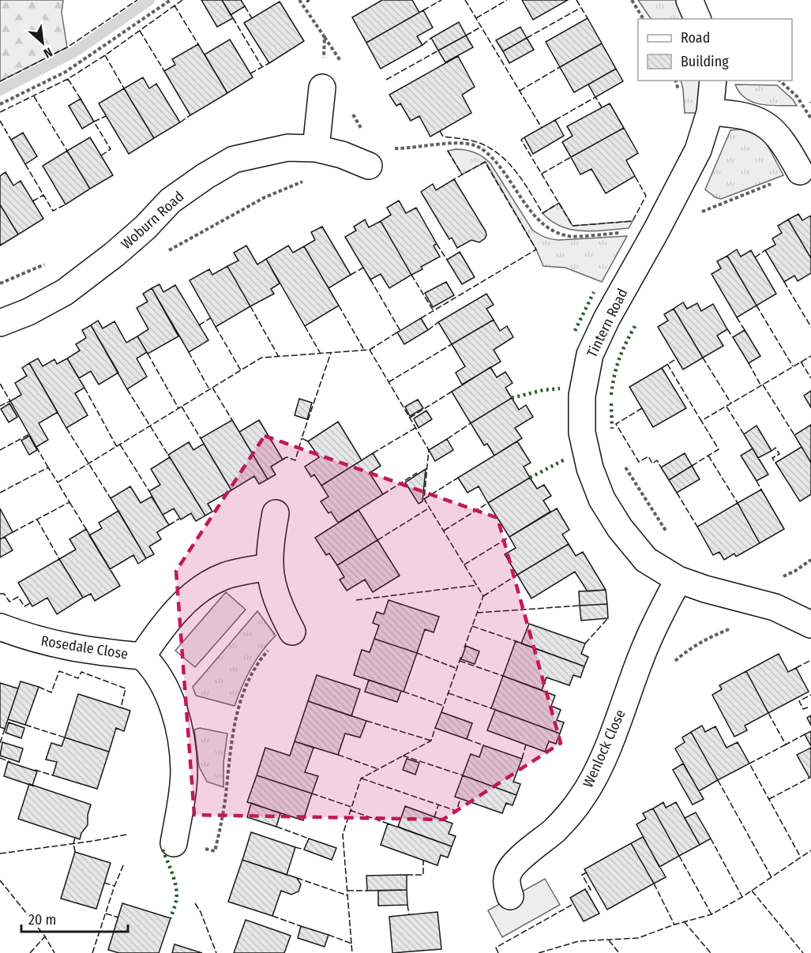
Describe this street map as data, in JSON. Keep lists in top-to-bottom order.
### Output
{
  "streets": {
    "street": [
      "Woburn Road",
      "Tintern Road",
      "Rosedale Close",
      "Wenlock Close"
    ]
  },
  "crossings": [
    ["Tintern Road", "Wenlock Close"]
  ],
  "legend": ["Road", "Building"],
  "scale_bar": "20 m",
  "north": "bottom right"
}
